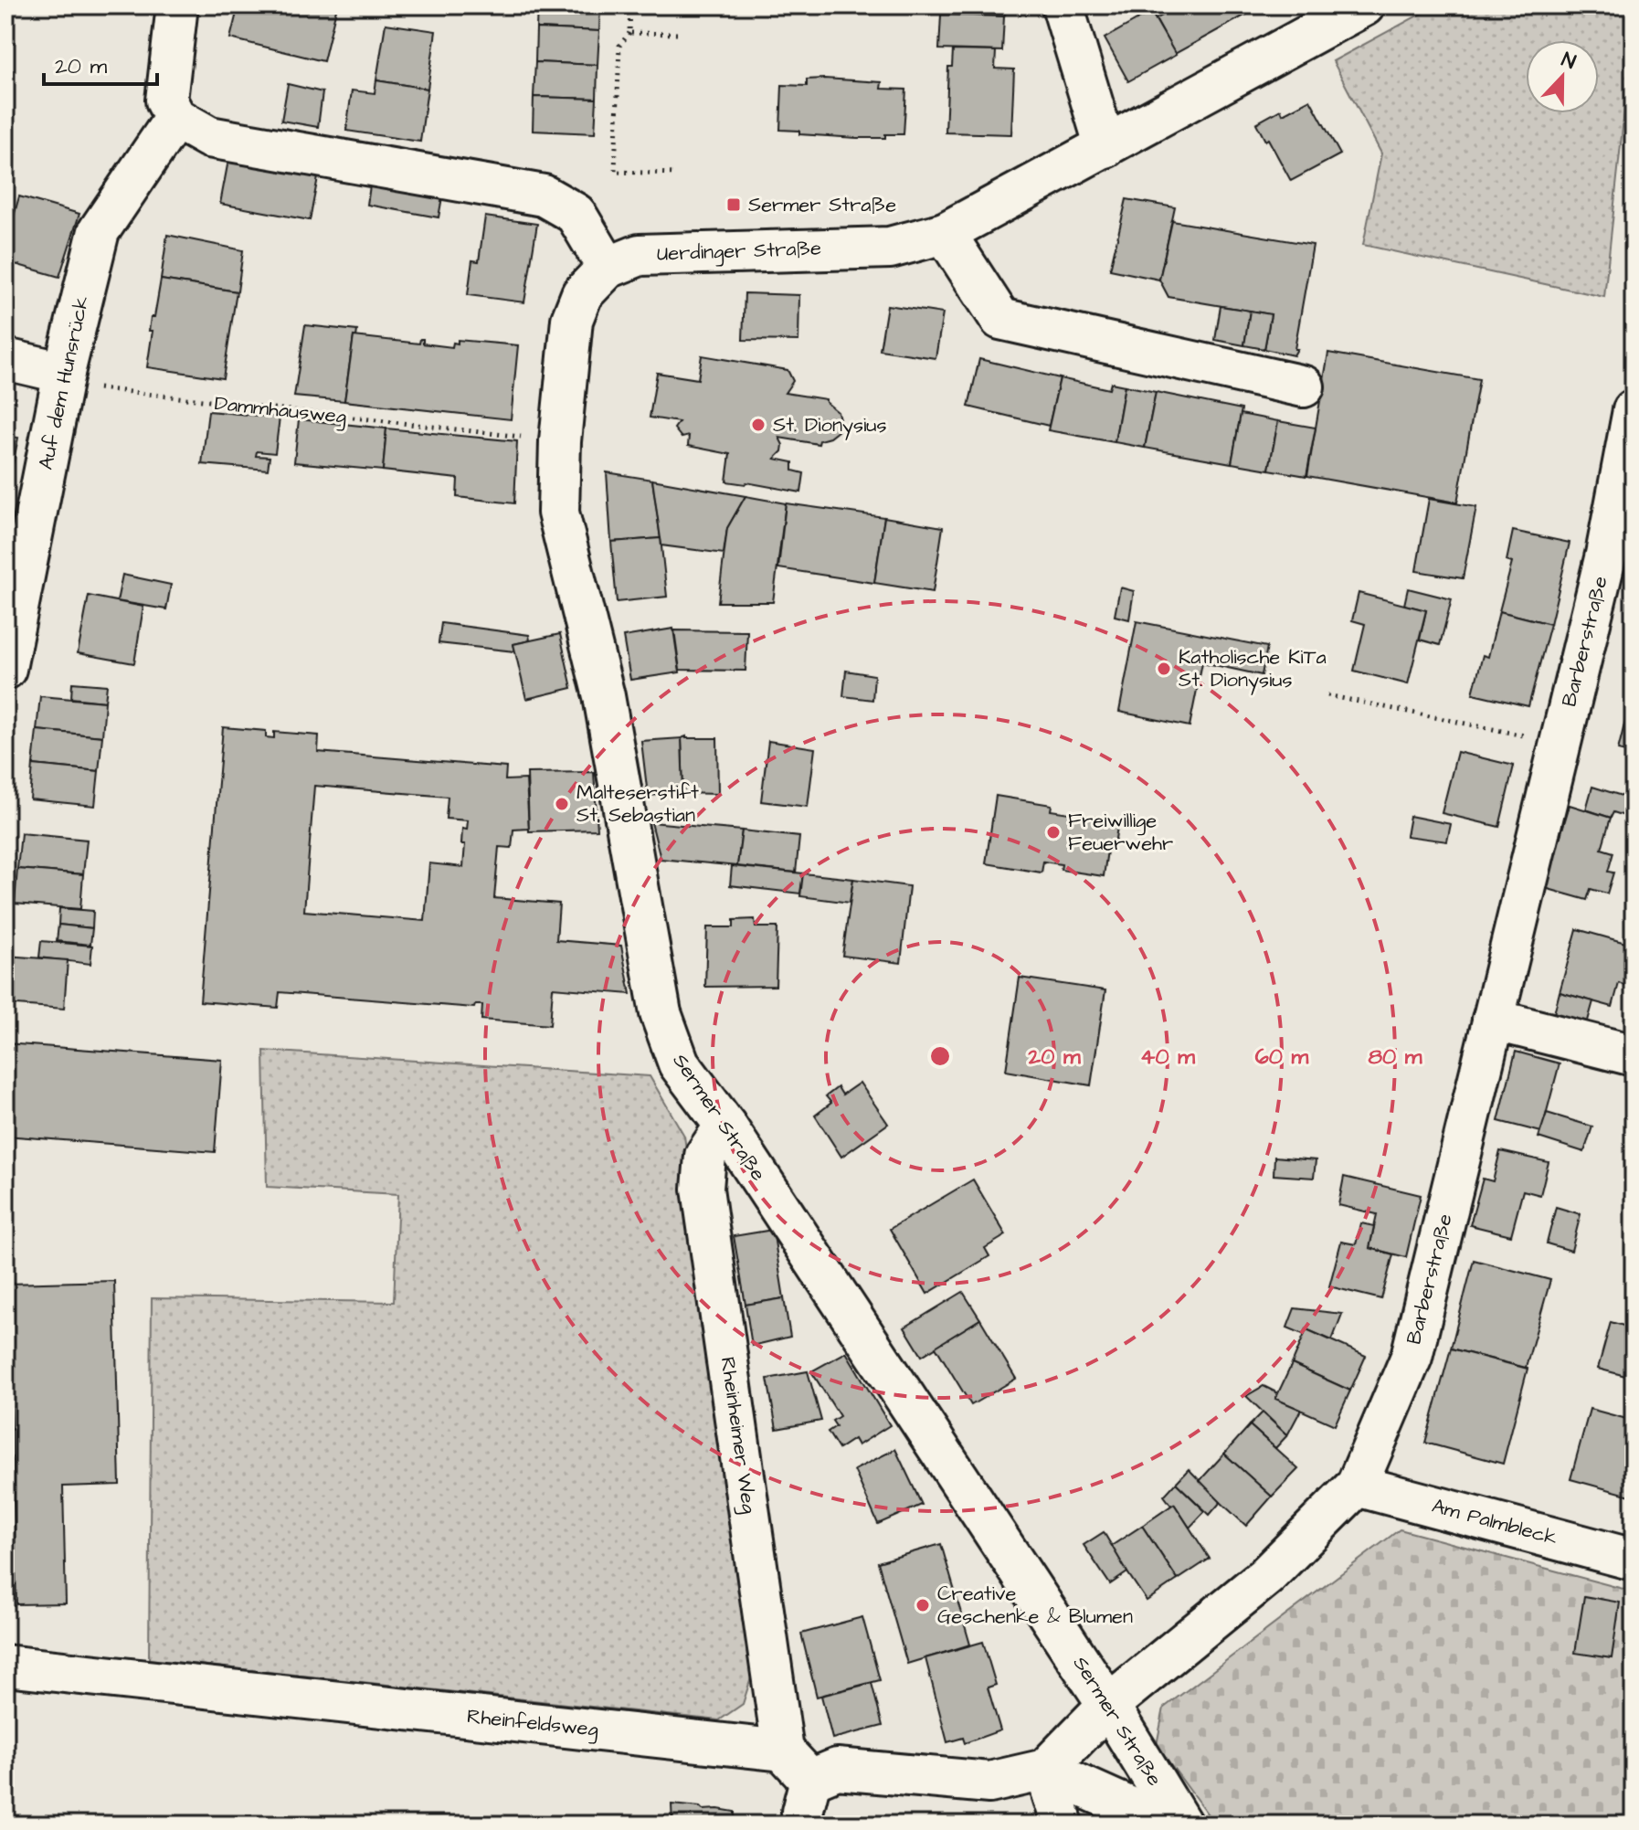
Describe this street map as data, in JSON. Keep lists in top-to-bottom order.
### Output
{
  "streets": {
    "street": [
      "Uerdinger Straße",
      "Auf dem Hunsrück",
      "Barberstraße",
      "Sermer Straße",
      "Rheinheimer Weg",
      "Am Palmbleck",
      "Rheinfeldsweg"
    ],
    "path": ["Dammhausweg"]
  },
  "crossings": [
    ["Uerdinger Straße", "Sermer Straße"],
    ["Auf dem Hunsrück", "Dammhausweg"],
    ["Dammhausweg", "Sermer Straße"],
    ["Barberstraße", "Sermer Straße"],
    ["Barberstraße", "Am Palmbleck"],
    ["Sermer Straße", "Rheinheimer Weg"],
    ["Rheinheimer Weg", "Rheinfeldsweg"]
  ],
  "places": {
    "transit": ["Sermer Straße"],
    "other": [
      "St. Dionysius",
      "Katholische KiTa St. Dionysius",
      "Malteserstift St. Sebastian",
      "Freiwillige Feuerwehr",
      "Creative Geschenke & Blumen"
    ]
  },
  "scale_bar": "20 m",
  "north": "top",
  "rings": [
    "20 m",
    "40 m",
    "60 m",
    "80 m"
  ]
}
